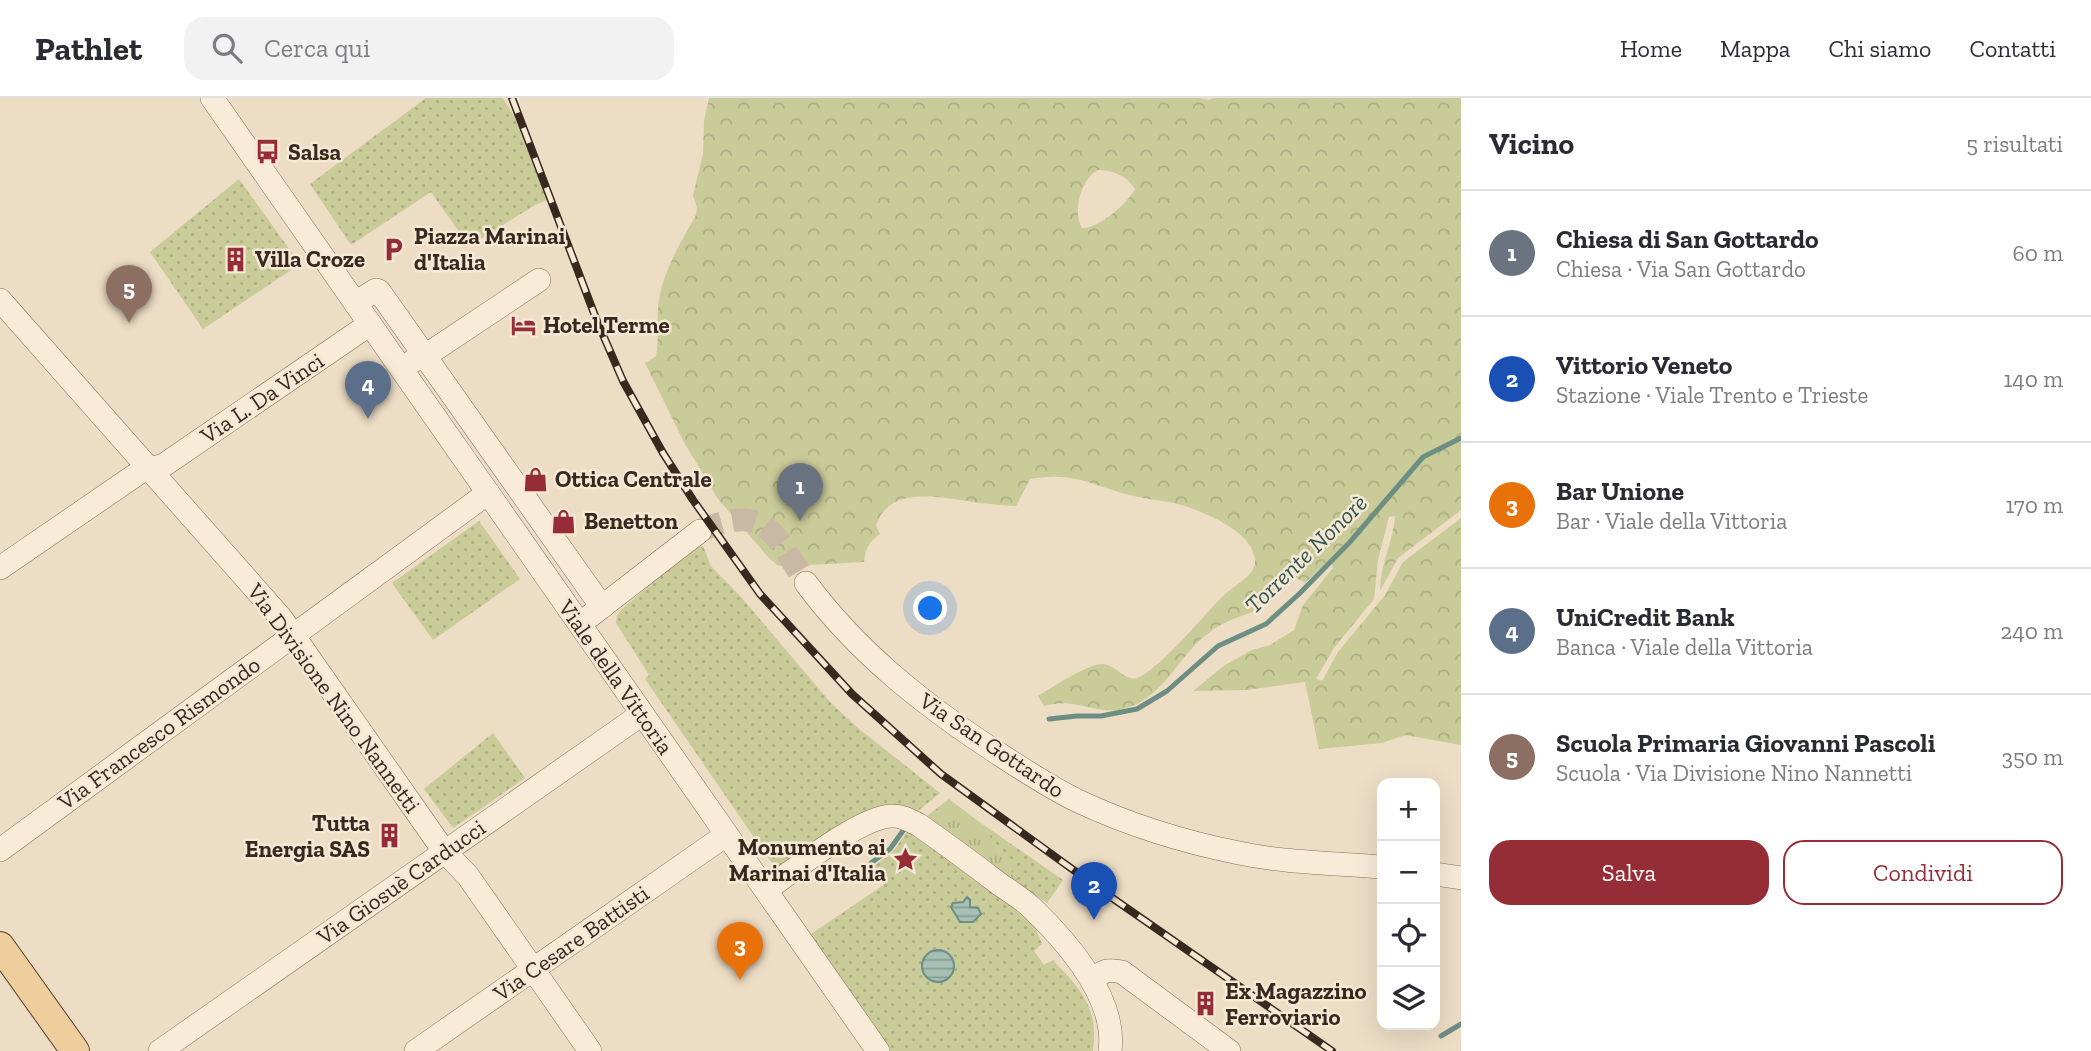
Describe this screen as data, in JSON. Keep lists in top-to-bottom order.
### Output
{
  "streets": {
    "street": [
      "Via L. Da Vinci",
      "Viale della Vittoria",
      "Via Divisione Nino Nannetti",
      "Via Francesco Rismondo",
      "Via San Gottardo",
      "Via Giosuè Carducci",
      "Via Cesare Battisti"
    ]
  },
  "crossings": [
    ["Via L. Da Vinci", "Viale della Vittoria"],
    ["Via L. Da Vinci", "Via Divisione Nino Nannetti"],
    ["Viale della Vittoria", "Via Francesco Rismondo"],
    ["Viale della Vittoria", "Via Giosuè Carducci"],
    ["Viale della Vittoria", "Via Cesare Battisti"],
    ["Via Divisione Nino Nannetti", "Via Francesco Rismondo"],
    ["Via Divisione Nino Nannetti", "Via Giosuè Carducci"],
    ["Via Divisione Nino Nannetti", "Via Cesare Battisti"]
  ],
  "water": ["Torrente Nonorè"],
  "places": {
    "bus stop": ["Salsa"],
    "parking": ["Piazza Marinai d'Italia"],
    "building": ["Villa Croze", "Tutta Energia SAS", "Ex Magazzino Ferroviario"],
    "hotel": ["Hotel Terme"],
    "shop": ["Ottica Centrale", "Benetton"],
    "place": ["Monumento ai Marinai d'Italia"]
  },
  "page": {
    "header": "Pathlet",
    "search": "Cerca qui",
    "nav": [
      "Home",
      "Mappa",
      "Chi siamo",
      "Contatti"
    ],
    "heading": ["Vicino", "5 risultati"],
    "list": [
      {
        "mark": "1",
        "name": "Chiesa di San Gottardo",
        "note": "Chiesa · Via San Gottardo",
        "value": "60 m"
      },
      {
        "mark": "2",
        "name": "Vittorio Veneto",
        "note": "Stazione · Viale Trento e Trieste",
        "value": "140 m"
      },
      {
        "mark": "3",
        "name": "Bar Unione",
        "note": "Bar · Viale della Vittoria",
        "value": "170 m"
      },
      {
        "mark": "4",
        "name": "UniCredit Bank",
        "note": "Banca · Viale della Vittoria",
        "value": "240 m"
      },
      {
        "mark": "5",
        "name": "Scuola Primaria Giovanni Pascoli",
        "note": "Scuola · Via Divisione Nino Nannetti",
        "value": "350 m"
      }
    ],
    "pins": [
      "5",
      "4",
      "1",
      "2",
      "3"
    ],
    "map_buttons": ["+", "−"],
    "buttons": ["Salva", "Condividi"]
  }
}
